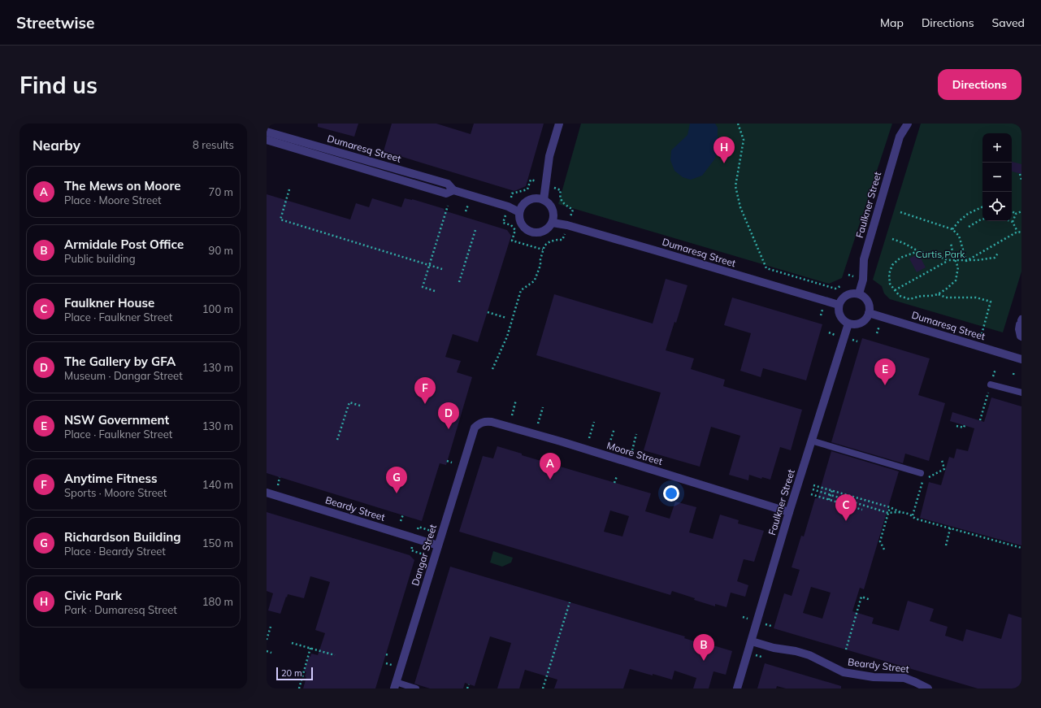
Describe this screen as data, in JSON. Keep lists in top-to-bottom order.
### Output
{
  "streets": {
    "street": [
      "Dumaresq Street",
      "Faulkner Street",
      "Moore Street",
      "Beardy Street",
      "Dangar Street"
    ]
  },
  "crossings": [
    ["Dumaresq Street", "Faulkner Street"],
    ["Faulkner Street", "Moore Street"],
    ["Faulkner Street", "Beardy Street"],
    ["Moore Street", "Dangar Street"],
    ["Beardy Street", "Dangar Street"]
  ],
  "parks": ["Curtis Park"],
  "scale_bar": "20 m",
  "page": {
    "header": "Streetwise",
    "nav": ["Map", "Directions", "Saved"],
    "buttons": "Directions",
    "title": "Find us",
    "heading": ["Nearby", "8 results"],
    "map_buttons": ["+", "−"],
    "pins": [
      "H",
      "E",
      "F",
      "D",
      "A",
      "G",
      "C",
      "B"
    ],
    "list": [
      {
        "mark": "A",
        "name": "The Mews on Moore",
        "note": "Place · Moore Street",
        "value": "70 m"
      },
      {
        "mark": "B",
        "name": "Armidale Post Office",
        "note": "Public building",
        "value": "90 m"
      },
      {
        "mark": "C",
        "name": "Faulkner House",
        "note": "Place · Faulkner Street",
        "value": "100 m"
      },
      {
        "mark": "D",
        "name": "The Gallery by GFA",
        "note": "Museum · Dangar Street",
        "value": "130 m"
      },
      {
        "mark": "E",
        "name": "NSW Government",
        "note": "Place · Faulkner Street",
        "value": "130 m"
      },
      {
        "mark": "F",
        "name": "Anytime Fitness",
        "note": "Sports · Moore Street",
        "value": "140 m"
      },
      {
        "mark": "G",
        "name": "Richardson Building",
        "note": "Place · Beardy Street",
        "value": "150 m"
      },
      {
        "mark": "H",
        "name": "Civic Park",
        "note": "Park · Dumaresq Street",
        "value": "180 m"
      }
    ],
    "scale": "20 m"
  }
}
